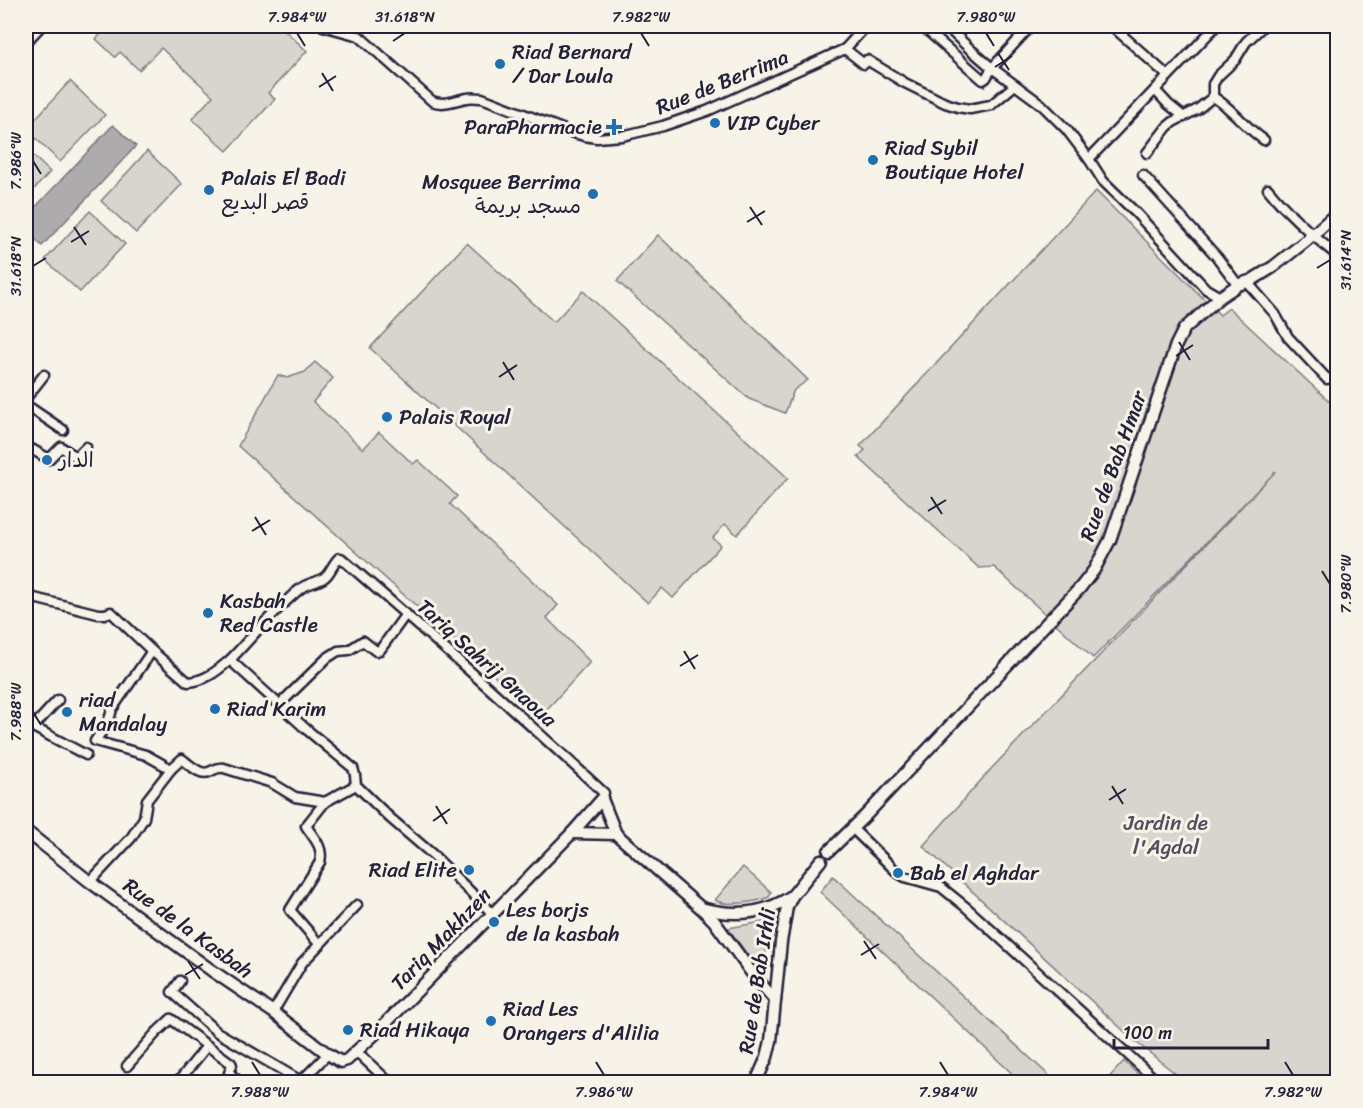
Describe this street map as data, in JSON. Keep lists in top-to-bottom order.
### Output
{
  "streets": {
    "main road": [
      "Rue de Bab Hmar",
      "Rue de la Kasbah",
      "Tariq Makhzen",
      "Rue de Bab Irhli"
    ],
    "street": ["Rue de Berrima", "Tariq Sahrij Gnaoua"]
  },
  "crossings": [
    ["Tariq Sahrij Gnaoua", "Tariq Makhzen"]
  ],
  "parks": ["Jardin de l'Agdal"],
  "places": {
    "other": [
      "Riad Bernard / Dar Loula",
      "VIP Cyber",
      "Riad Sybil Boutique Hotel",
      "Palais El Badi قصر البديع",
      "Mosquee Berrima مسجد بريمة",
      "Palais Royal",
      "الدار",
      "Kasbah Red Castle",
      "Riad Karim",
      "riad Mandalay",
      "Riad Elite",
      "Bab el Aghdar",
      "Les borjs de la kasbah",
      "Riad Les Orangers d'Alilia",
      "Riad Hikaya"
    ],
    "health": ["ParaPharmacie"]
  },
  "scale_bar": "100 m",
  "coordinates": [
    "7.984°W",
    "31.618°N",
    "7.982°W",
    "7.980°W",
    "7.986°W",
    "31.614°N",
    "7.988°W"
  ]
}
